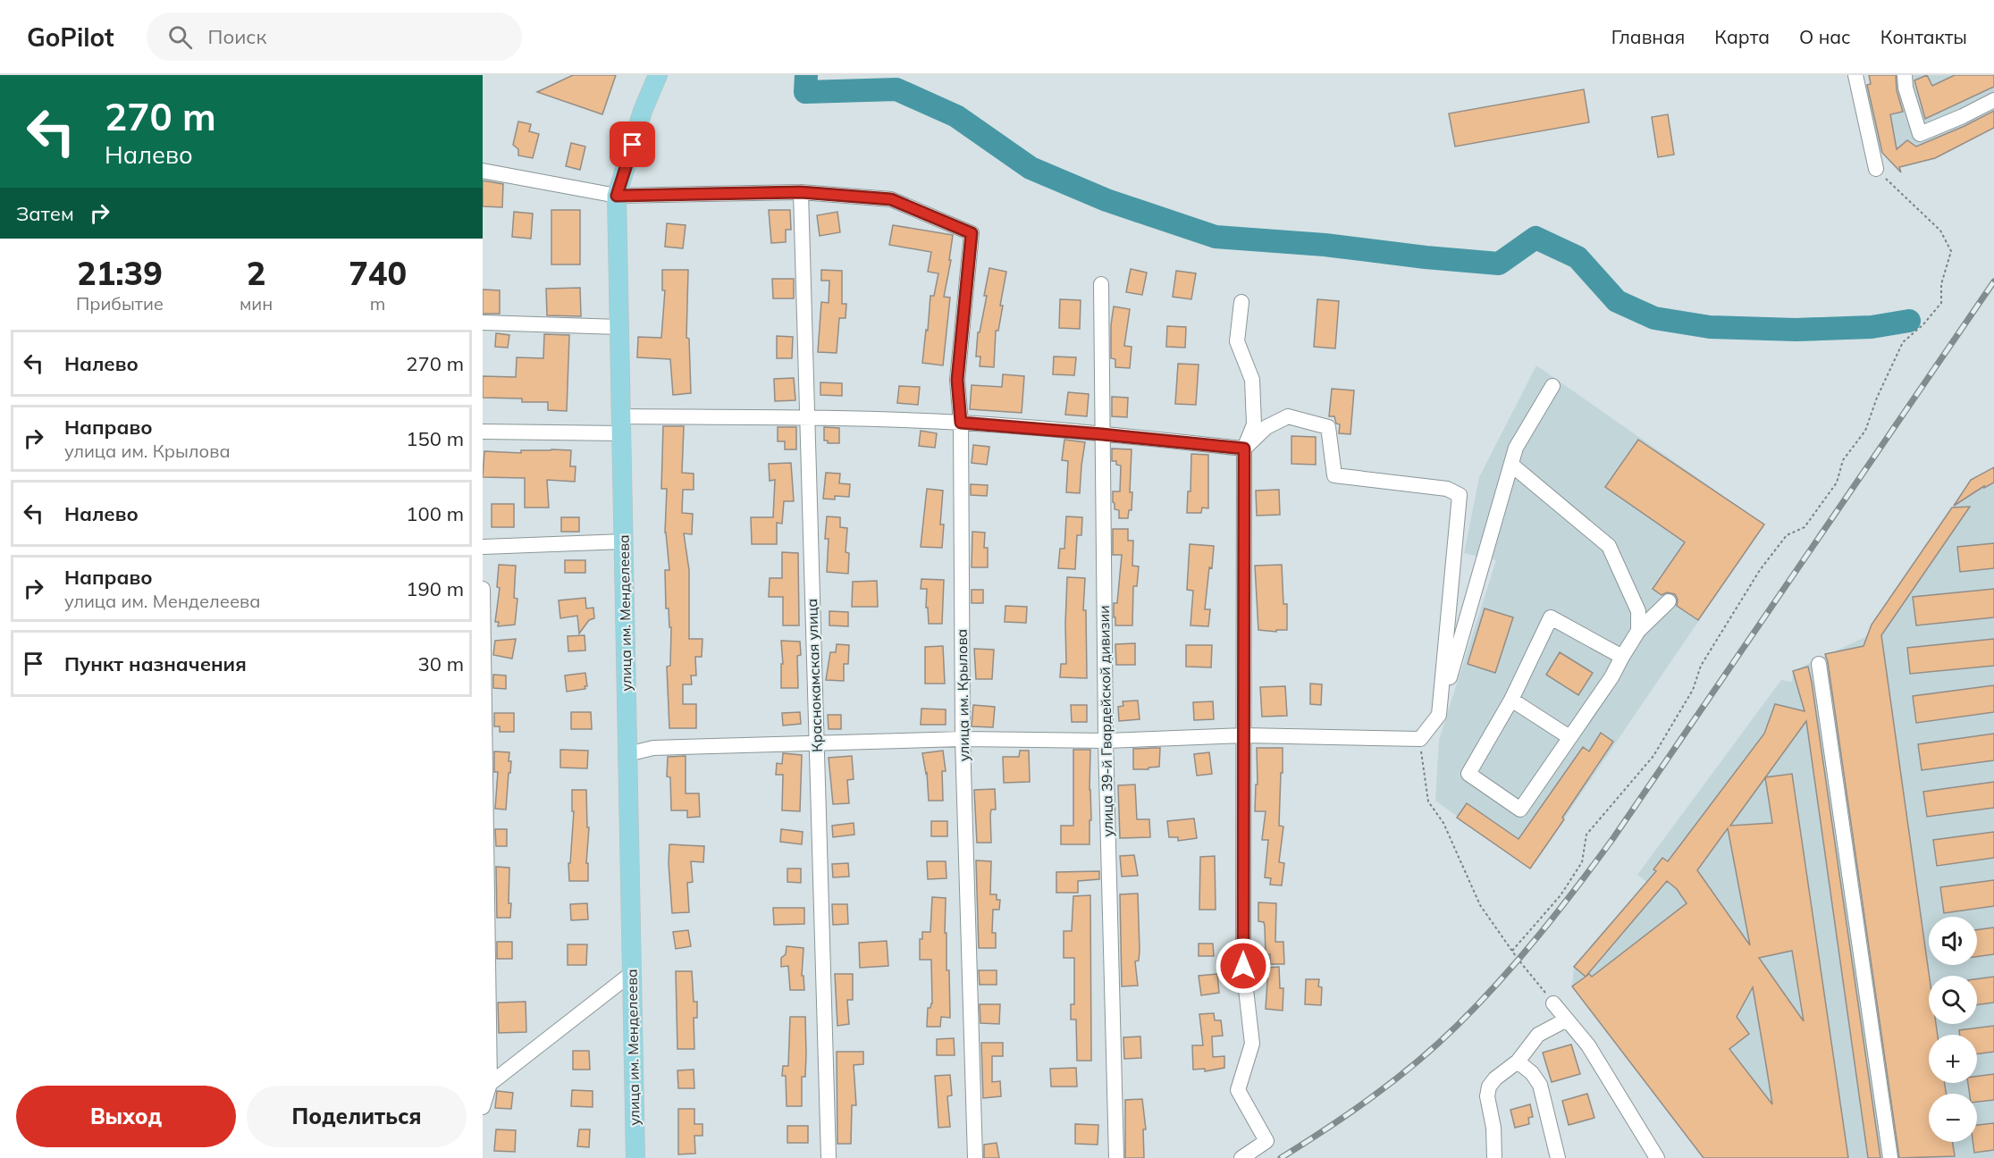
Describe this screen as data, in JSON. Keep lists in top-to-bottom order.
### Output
{
  "streets": {
    "main road": ["улица им. Менделеева"],
    "street": ["Краснокамская улица", "улица им. Крылова", "улица 39-й Гвардейской дивизии"]
  },
  "crossings": [
    ["Краснокамская улица", "улица им. Крылова"]
  ],
  "page": {
    "header": "GoPilot",
    "search": "Поиск",
    "nav": [
      "Главная",
      "Карта",
      "О нас",
      "Контакты"
    ],
    "turn": ["270 m", "Налево"],
    "then": "Затем",
    "eta": [
      "21:39",
      "Прибытие",
      "2",
      "мин",
      "740",
      "m"
    ],
    "list": [
      {
        "name": "Налево",
        "value": "270 m"
      },
      {
        "name": "Направо",
        "note": "улица им. Крылова",
        "value": "150 m"
      },
      {
        "name": "Налево",
        "value": "100 m"
      },
      {
        "name": "Направо",
        "note": "улица им. Менделеева",
        "value": "190 m"
      },
      {
        "name": "Пункт назначения",
        "value": "30 m"
      }
    ],
    "map_buttons": ["+", "−"],
    "buttons": ["Выход", "Поделиться"]
  }
}
